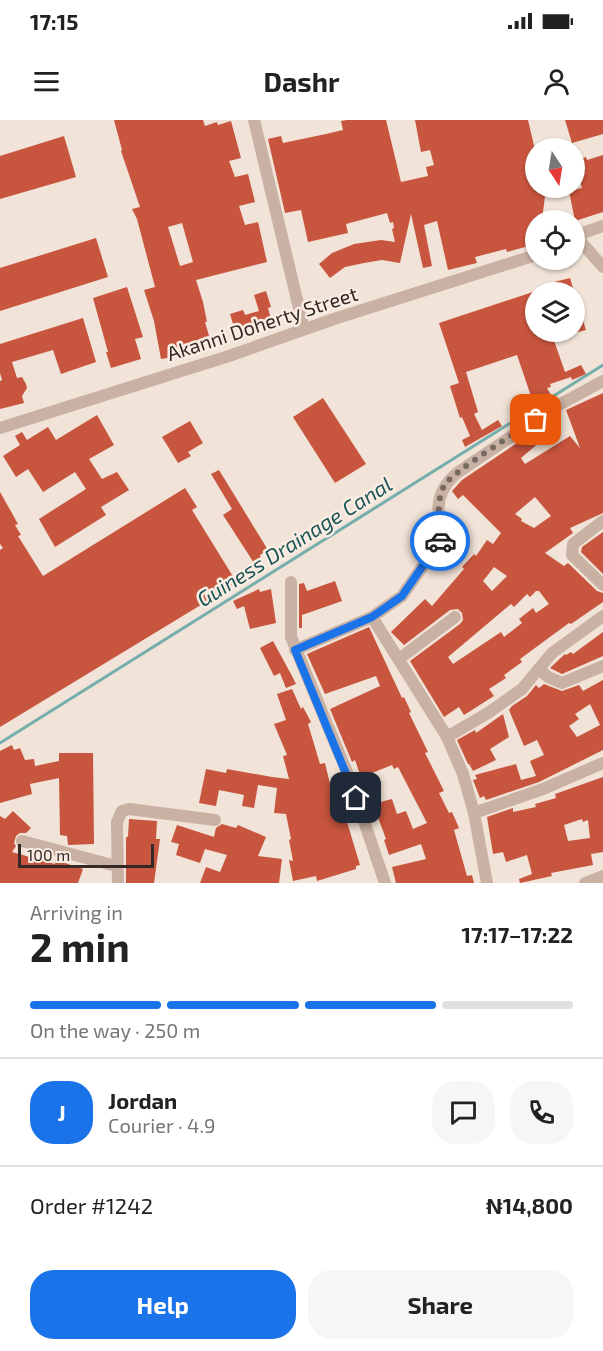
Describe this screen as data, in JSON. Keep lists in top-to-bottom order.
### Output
{
  "streets": {
    "street": ["Akanni Doherty Street"]
  },
  "water": ["Guiness Drainage Canal"],
  "scale_bar": "100 m",
  "north": "bottom",
  "page": {
    "status": "17:15",
    "header": "Dashr",
    "scale": "100 m",
    "heading": ["2 min", "Arriving in", "17:17–17:22"],
    "panel": [
      "Jordan",
      "Courier · 4.9",
      "Order #1242",
      "₦14,800"
    ],
    "bar": "On the way · 250 m",
    "round": "J",
    "buttons": ["Help", "Share"]
  }
}
